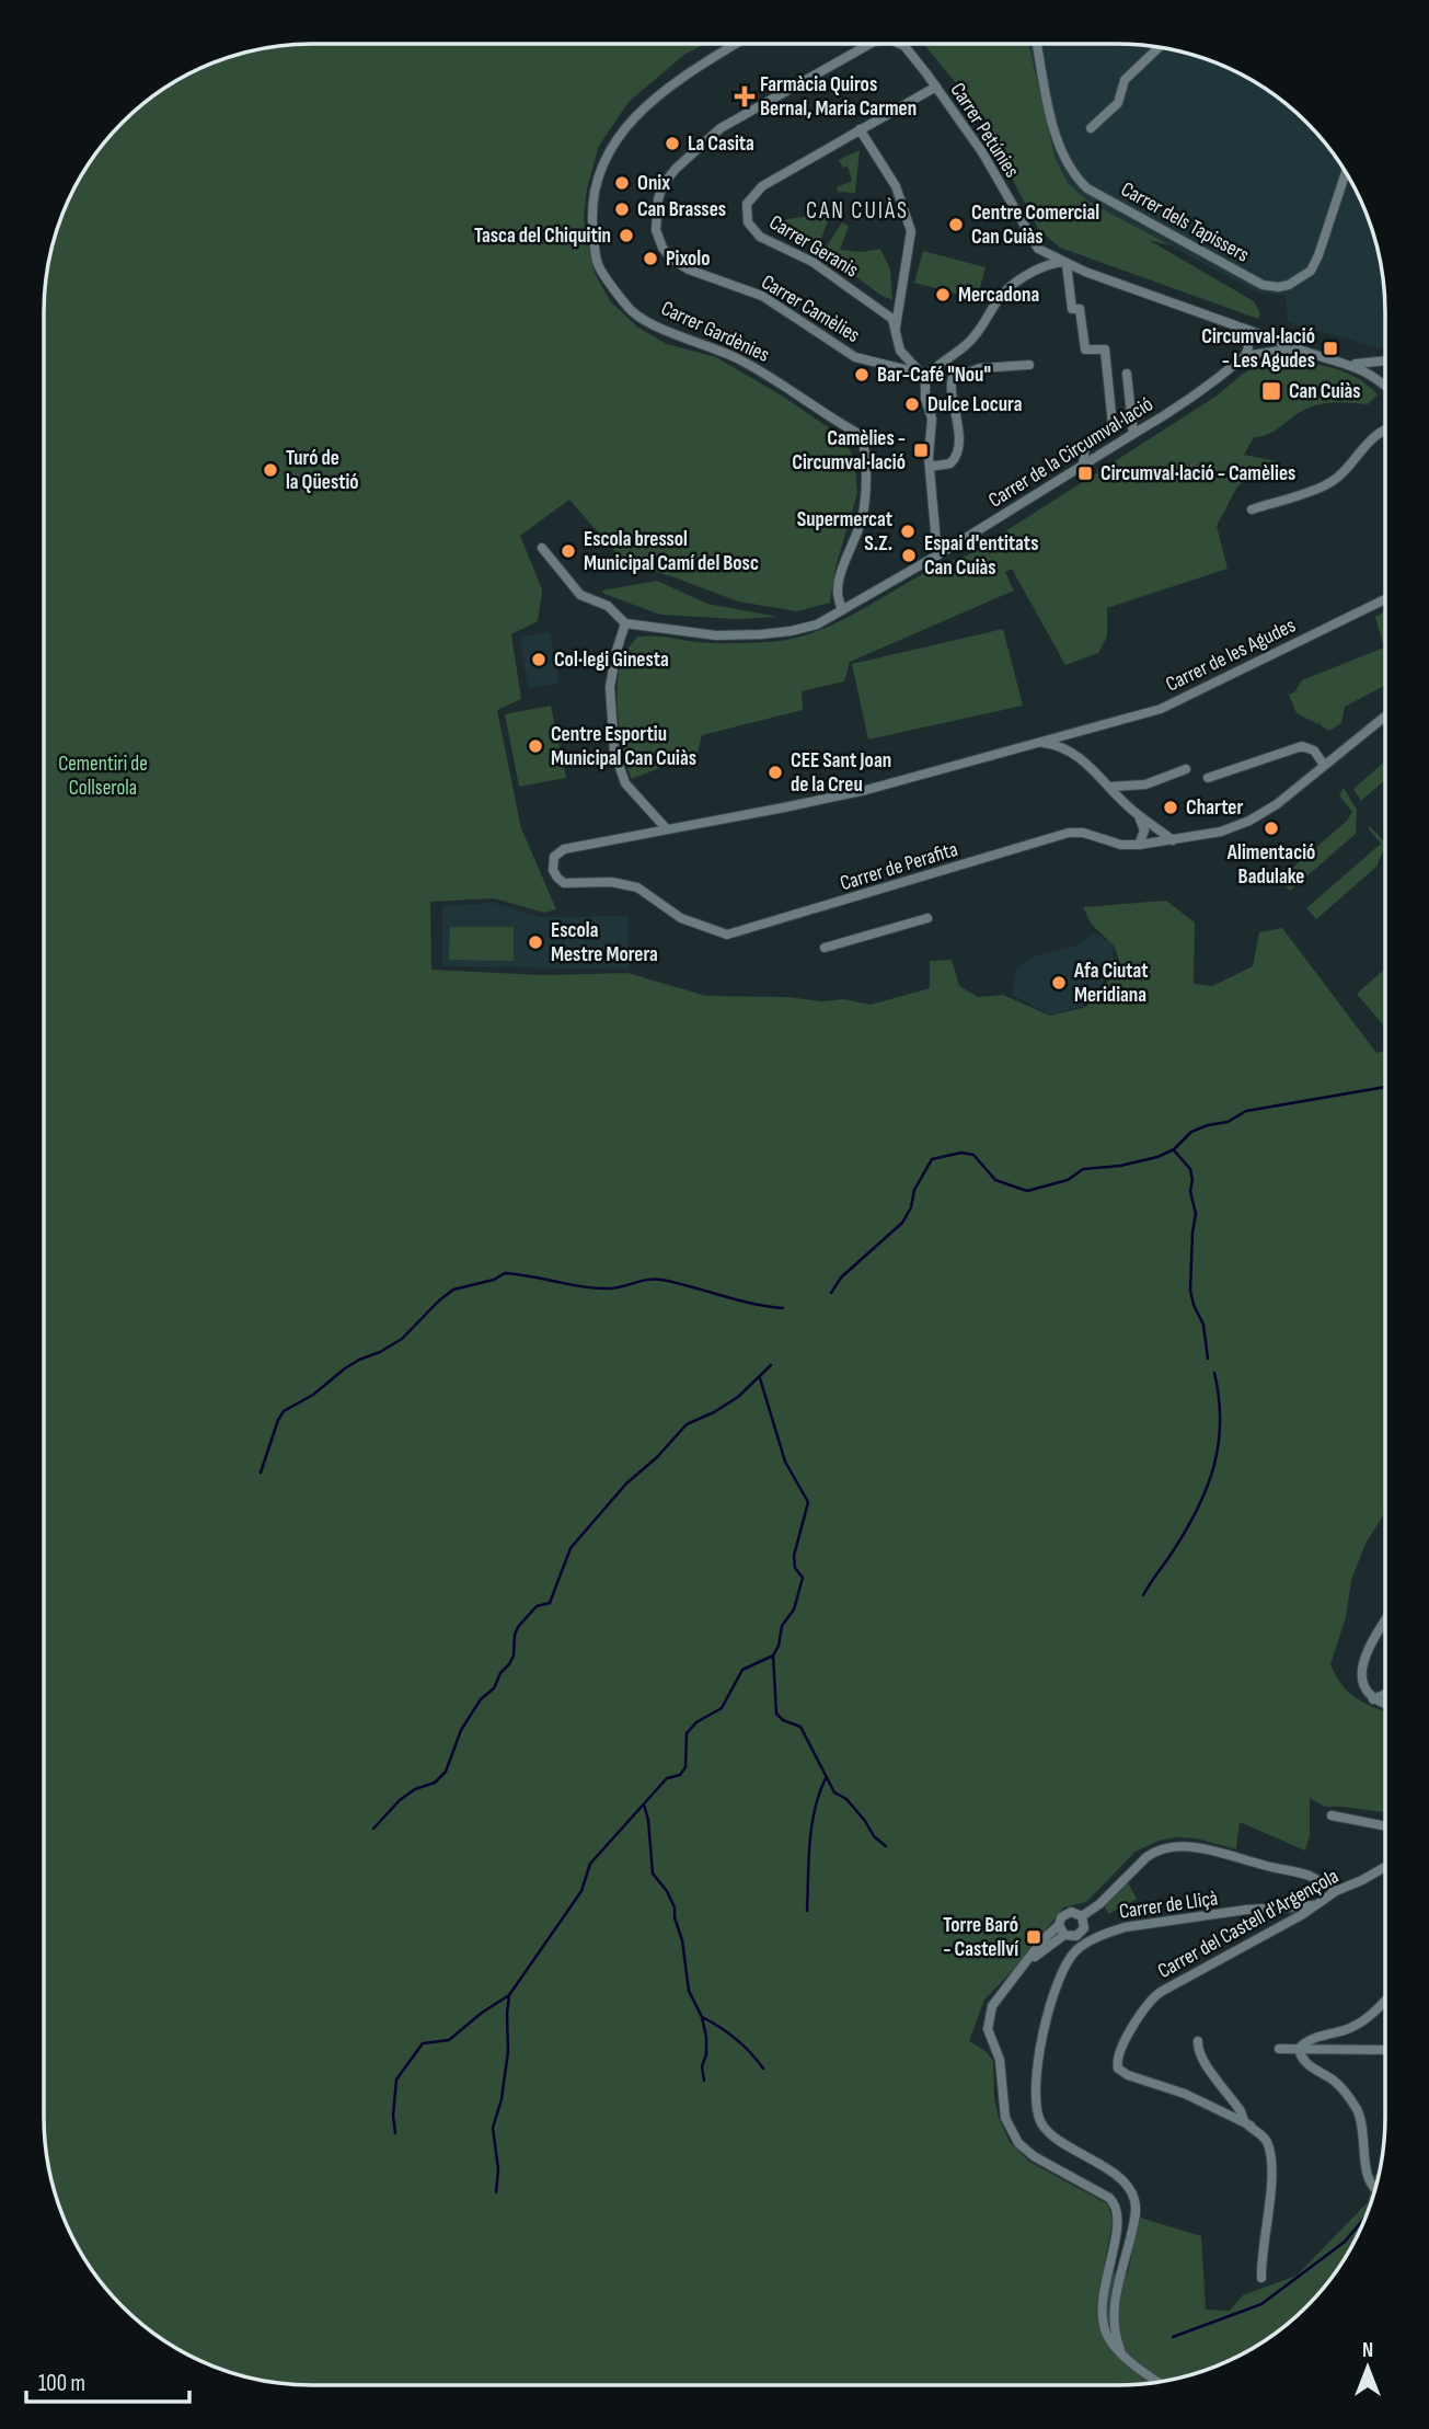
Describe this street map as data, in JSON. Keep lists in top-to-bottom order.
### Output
{
  "streets": {
    "street": [
      "Carrer Petúnies",
      "Carrer dels Tapissers",
      "Carrer Geranis",
      "Carrer Camèlies",
      "Carrer Gardènies",
      "Carrer de la Circumval·lació",
      "Carrer de les Agudes",
      "Carrer de Perafita",
      "Carrer de Lliçà",
      "Carrer del Castell d'Argençola"
    ]
  },
  "crossings": [
    ["Carrer Petúnies", "Carrer Geranis"],
    ["Carrer Geranis", "Carrer Camèlies"],
    ["Carrer Gardènies", "Carrer de la Circumval·lació"],
    ["Carrer de les Agudes", "Carrer de Perafita"],
    ["Carrer de Lliçà", "Carrer del Castell d'Argençola"]
  ],
  "districts": ["CAN CUIÀS"],
  "parks": ["Cementiri de Collserola"],
  "places": {
    "health": ["Farmàcia Quiros Bernal, Maria Carmen"],
    "other": [
      "La Casita",
      "Onix",
      "Can Brasses",
      "Centre Comercial Can Cuiàs",
      "Tasca del Chiquitin",
      "Pixolo",
      "Mercadona",
      "Bar-Café \"Nou\"",
      "Dulce Locura",
      "Turó de la Qüestió",
      "Supermercat S.Z.",
      "Escola bressol Municipal Camí del Bosc",
      "Espai d'entitats Can Cuiàs",
      "Col·legi Ginesta",
      "Centre Esportiu Municipal Can Cuiàs",
      "CEE Sant Joan de la Creu",
      "Charter",
      "Alimentació Badulake",
      "Escola Mestre Morera",
      "Afa Ciutat Meridiana"
    ],
    "transit": [
      "Circumval·lació - Les Agudes",
      "Can Cuiàs",
      "Camèlies - Circumval·lació",
      "Circumval·lació - Camèlies",
      "Torre Baró - Castellví"
    ]
  },
  "scale_bar": "100 m",
  "north": "top"
}
